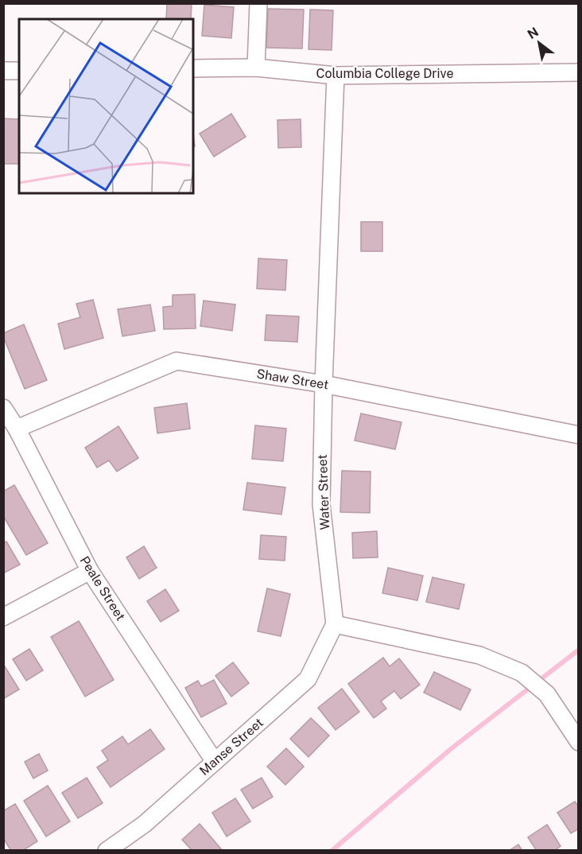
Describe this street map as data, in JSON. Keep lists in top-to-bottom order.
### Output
{
  "streets": {
    "street": [
      "Columbia College Drive",
      "Shaw Street",
      "Water Street",
      "Peale Street",
      "Manse Street"
    ]
  },
  "crossings": [
    ["Columbia College Drive", "Water Street"],
    ["Shaw Street", "Water Street"],
    ["Shaw Street", "Peale Street"],
    ["Water Street", "Manse Street"],
    ["Peale Street", "Manse Street"]
  ],
  "north": "top left"
}
